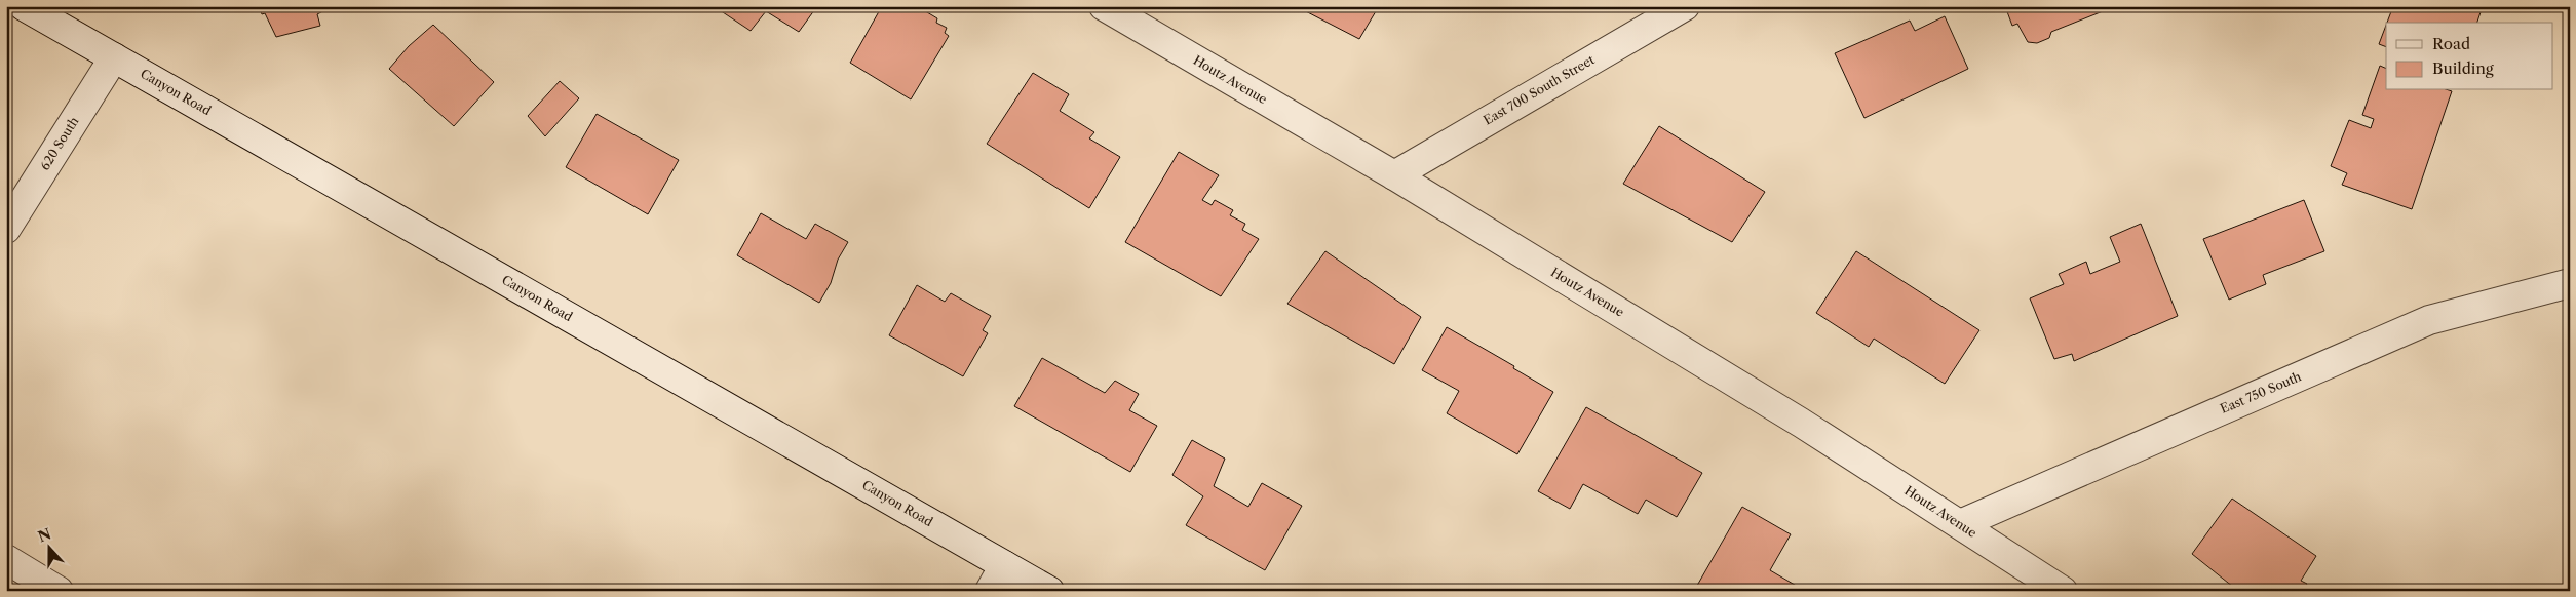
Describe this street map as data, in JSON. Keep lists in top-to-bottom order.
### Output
{
  "streets": {
    "street": [
      "Houtz Avenue",
      "East 700 South Street",
      "Canyon Road",
      "620 South",
      "East 750 South"
    ]
  },
  "crossings": [
    ["Houtz Avenue", "East 700 South Street"],
    ["Houtz Avenue", "East 750 South"],
    ["Canyon Road", "620 South"]
  ],
  "legend": ["Road", "Building"],
  "north": "top"
}
